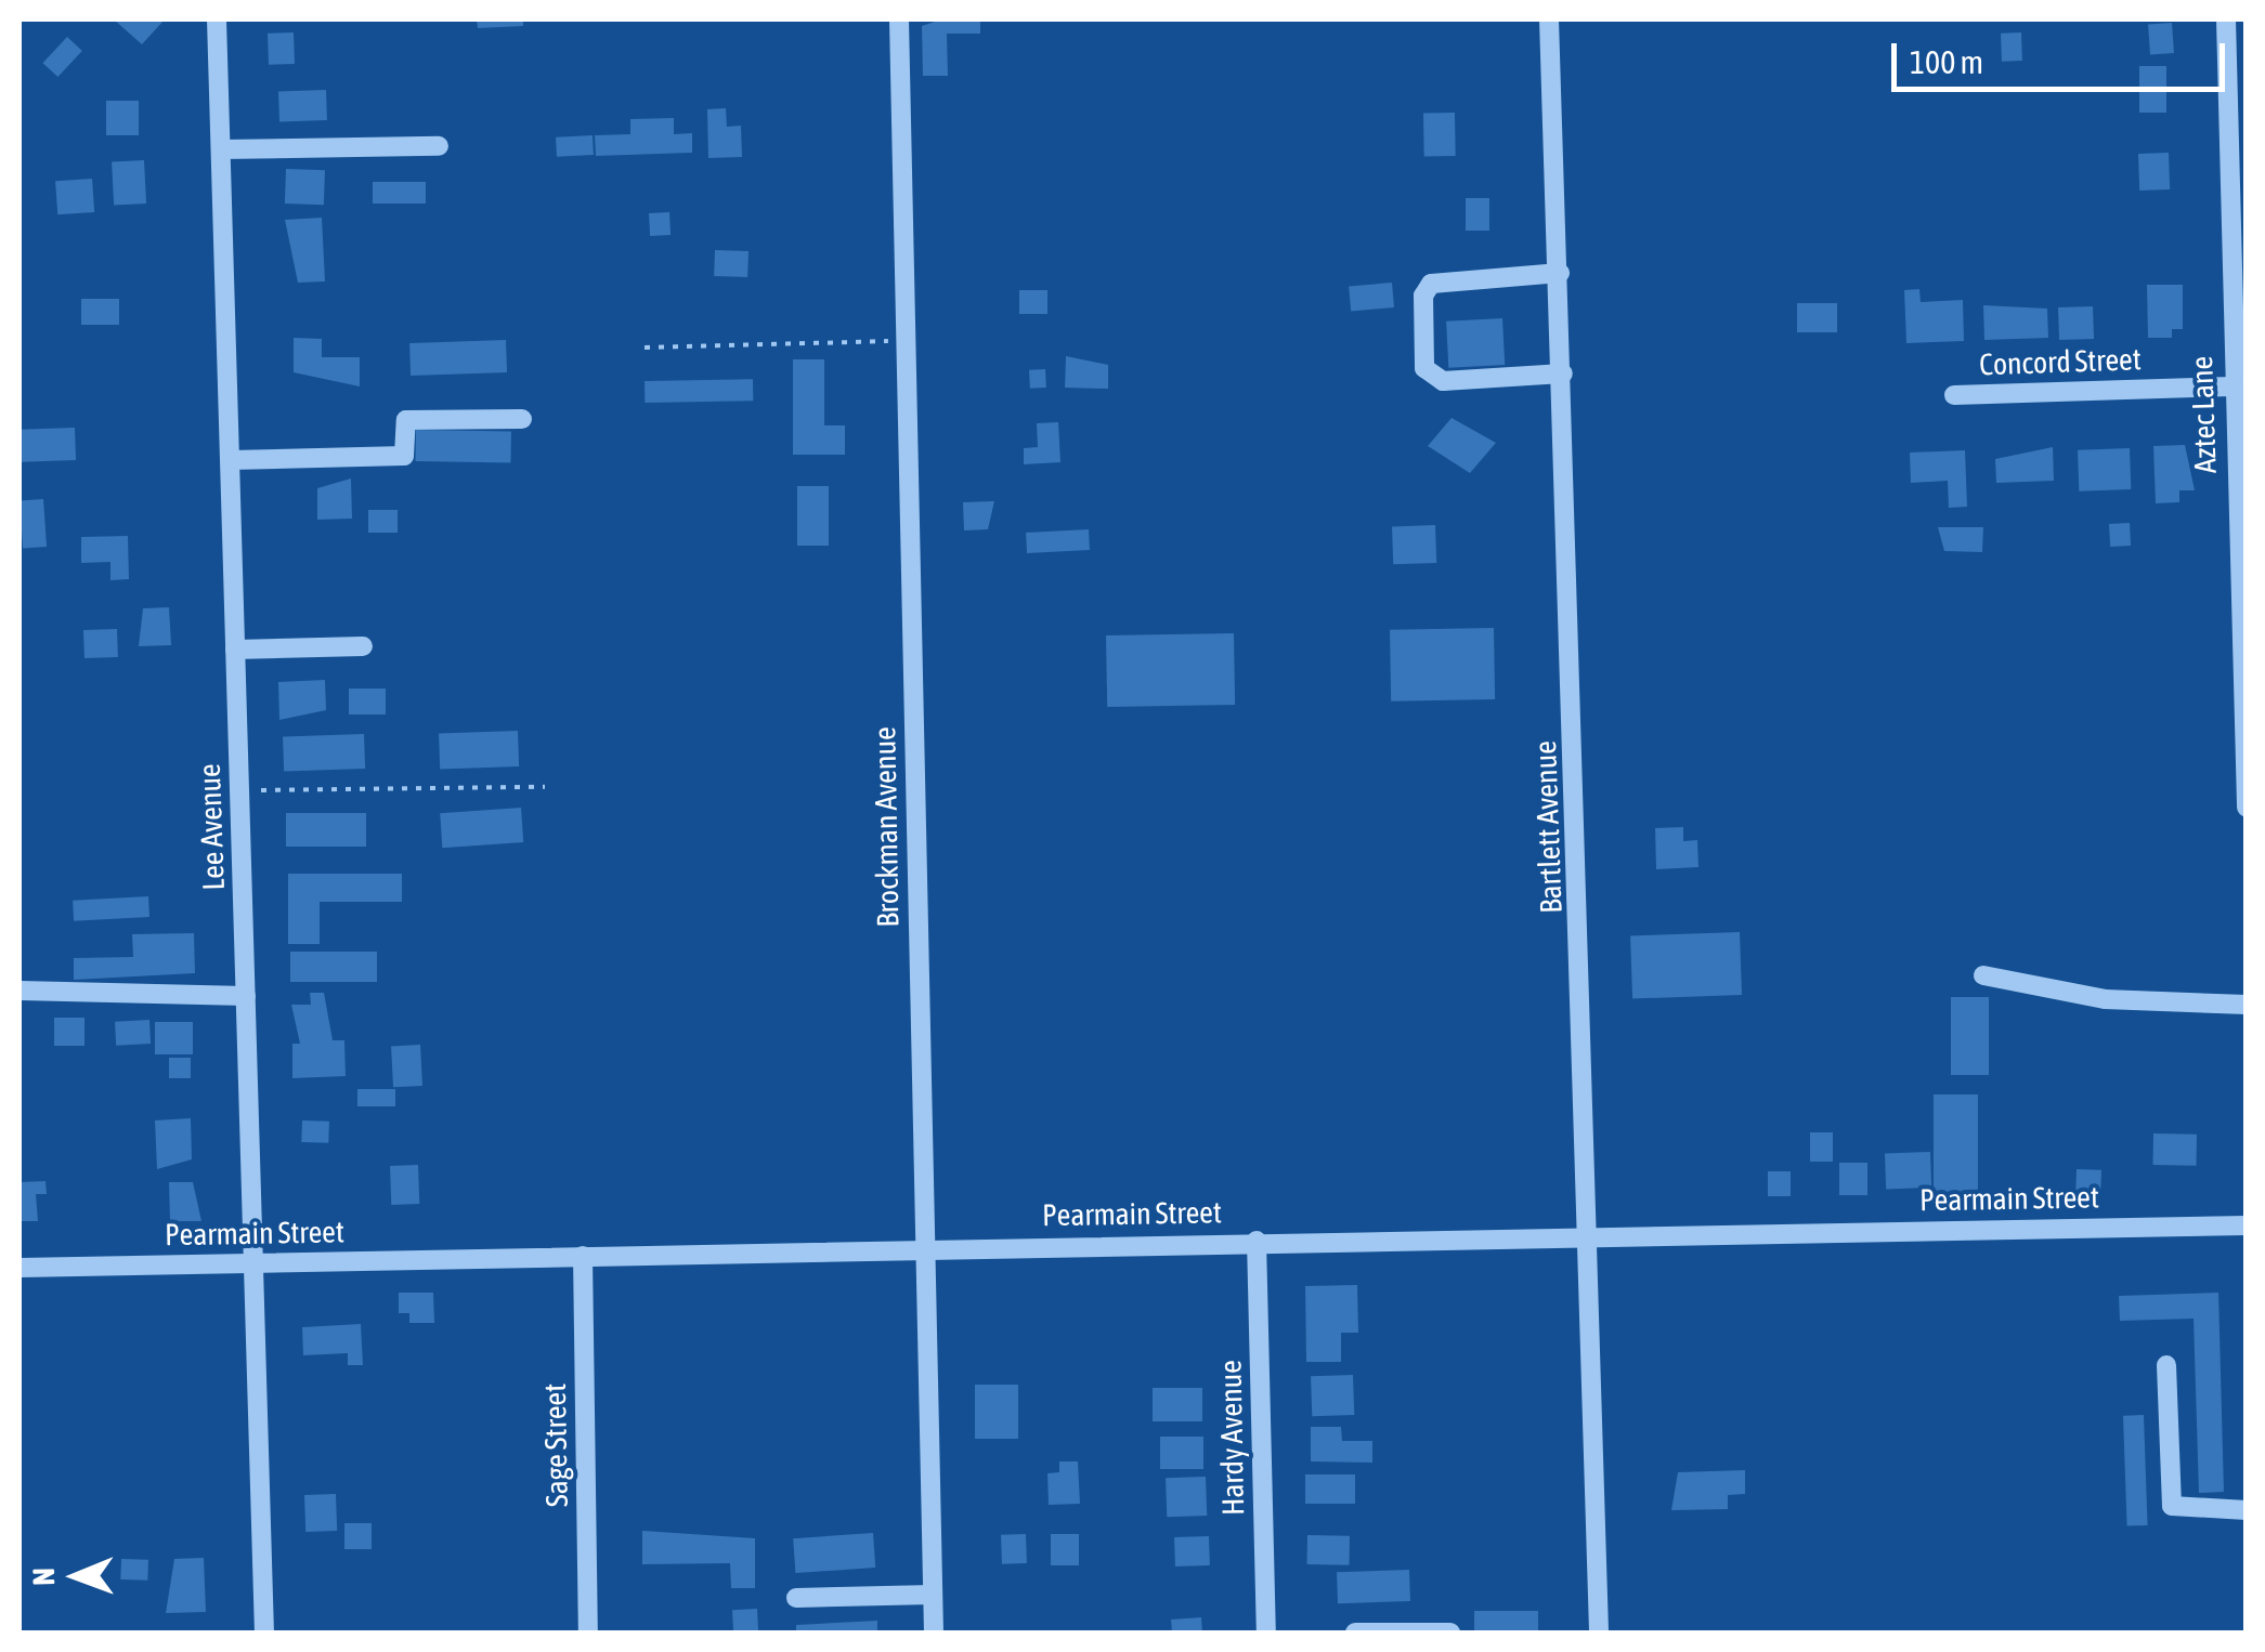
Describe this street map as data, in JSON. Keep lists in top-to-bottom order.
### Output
{
  "streets": {
    "street": [
      "Concord Street",
      "Aztec Lane",
      "Lee Avenue",
      "Brockman Avenue",
      "Bartlett Avenue",
      "Pearmain Street",
      "Hardy Avenue",
      "Sage Street"
    ]
  },
  "crossings": [
    ["Concord Street", "Aztec Lane"],
    ["Lee Avenue", "Pearmain Street"],
    ["Brockman Avenue", "Pearmain Street"],
    ["Bartlett Avenue", "Pearmain Street"],
    ["Pearmain Street", "Hardy Avenue"],
    ["Pearmain Street", "Sage Street"]
  ],
  "scale_bar": "100 m",
  "north": "left"
}
